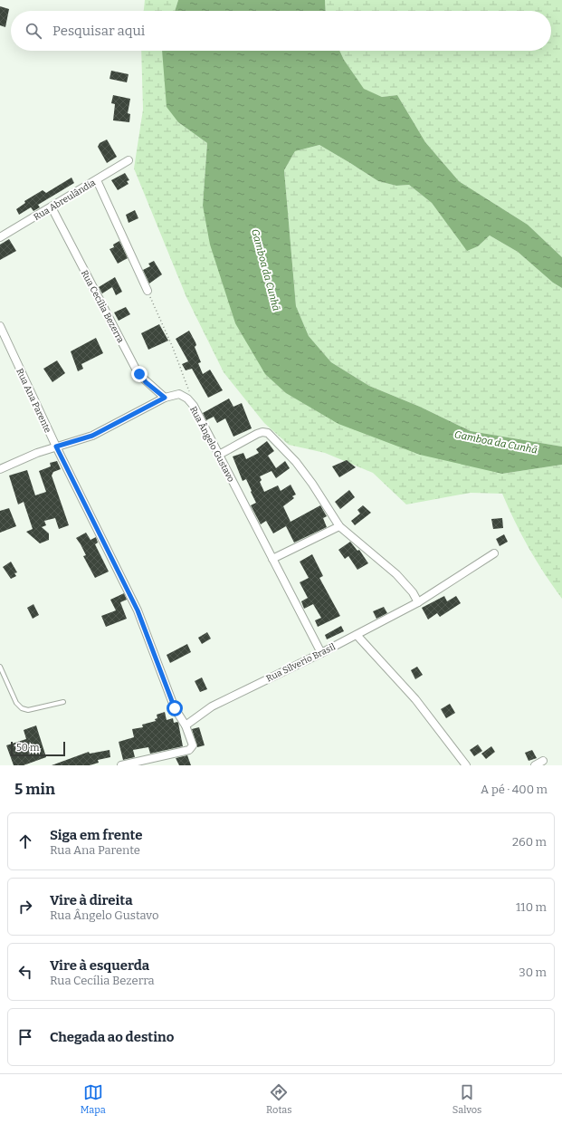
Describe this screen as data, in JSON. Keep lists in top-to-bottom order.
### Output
{
  "streets": {
    "street": [
      "Rua Abreulândia",
      "Rua Cecília Bezerra",
      "Rua Ana Parente",
      "Rua Ângelo Gustavo",
      "Rua Silverio Brasil"
    ]
  },
  "crossings": [
    ["Rua Abreulândia", "Rua Cecília Bezerra"],
    ["Rua Cecília Bezerra", "Rua Ângelo Gustavo"],
    ["Rua Ana Parente", "Rua Ângelo Gustavo"],
    ["Rua Ana Parente", "Rua Silverio Brasil"],
    ["Rua Ângelo Gustavo", "Rua Silverio Brasil"]
  ],
  "water": ["Gamboa da Cunhã"],
  "scale_bar": "50 m",
  "page": {
    "search": "Pesquisar aqui",
    "scale": "50 m",
    "heading": ["5 min", "A pé · 400 m"],
    "list": [
      ["Siga em frente", "Rua Ana Parente", "260 m"],
      ["Vire à direita", "Rua Ângelo Gustavo", "110 m"],
      ["Vire à esquerda", "Rua Cecília Bezerra", "30 m"],
      "Chegada ao destino"
    ],
    "nav": ["Mapa", "Rotas", "Salvos"]
  }
}
